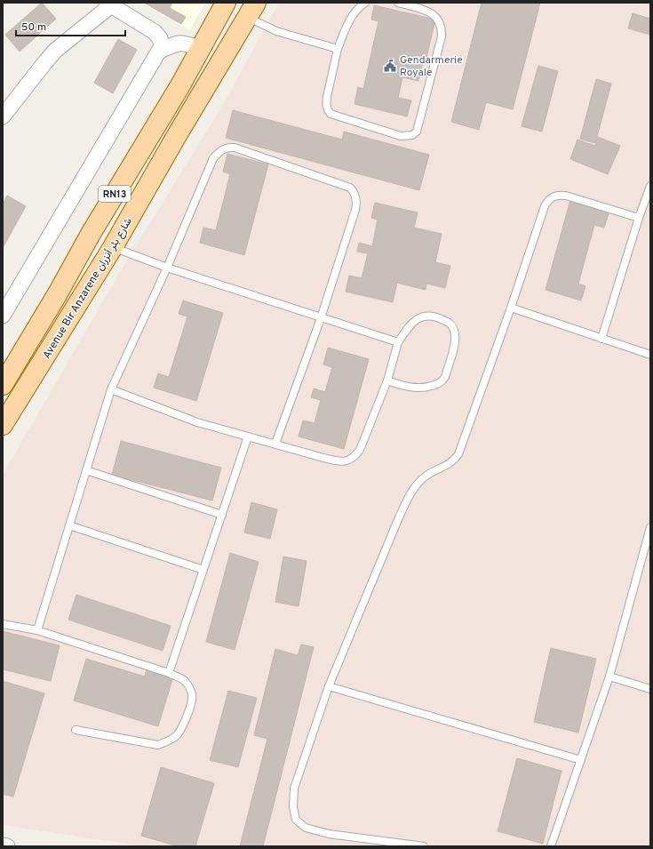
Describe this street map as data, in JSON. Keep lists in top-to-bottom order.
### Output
{
  "streets": {
    "main road": ["RN13", "Avenue Bir Anzarene شارع بئر أنزران"]
  },
  "places": {
    "public building": ["Gendarmerie Royale"]
  },
  "scale_bar": "50 m"
}
